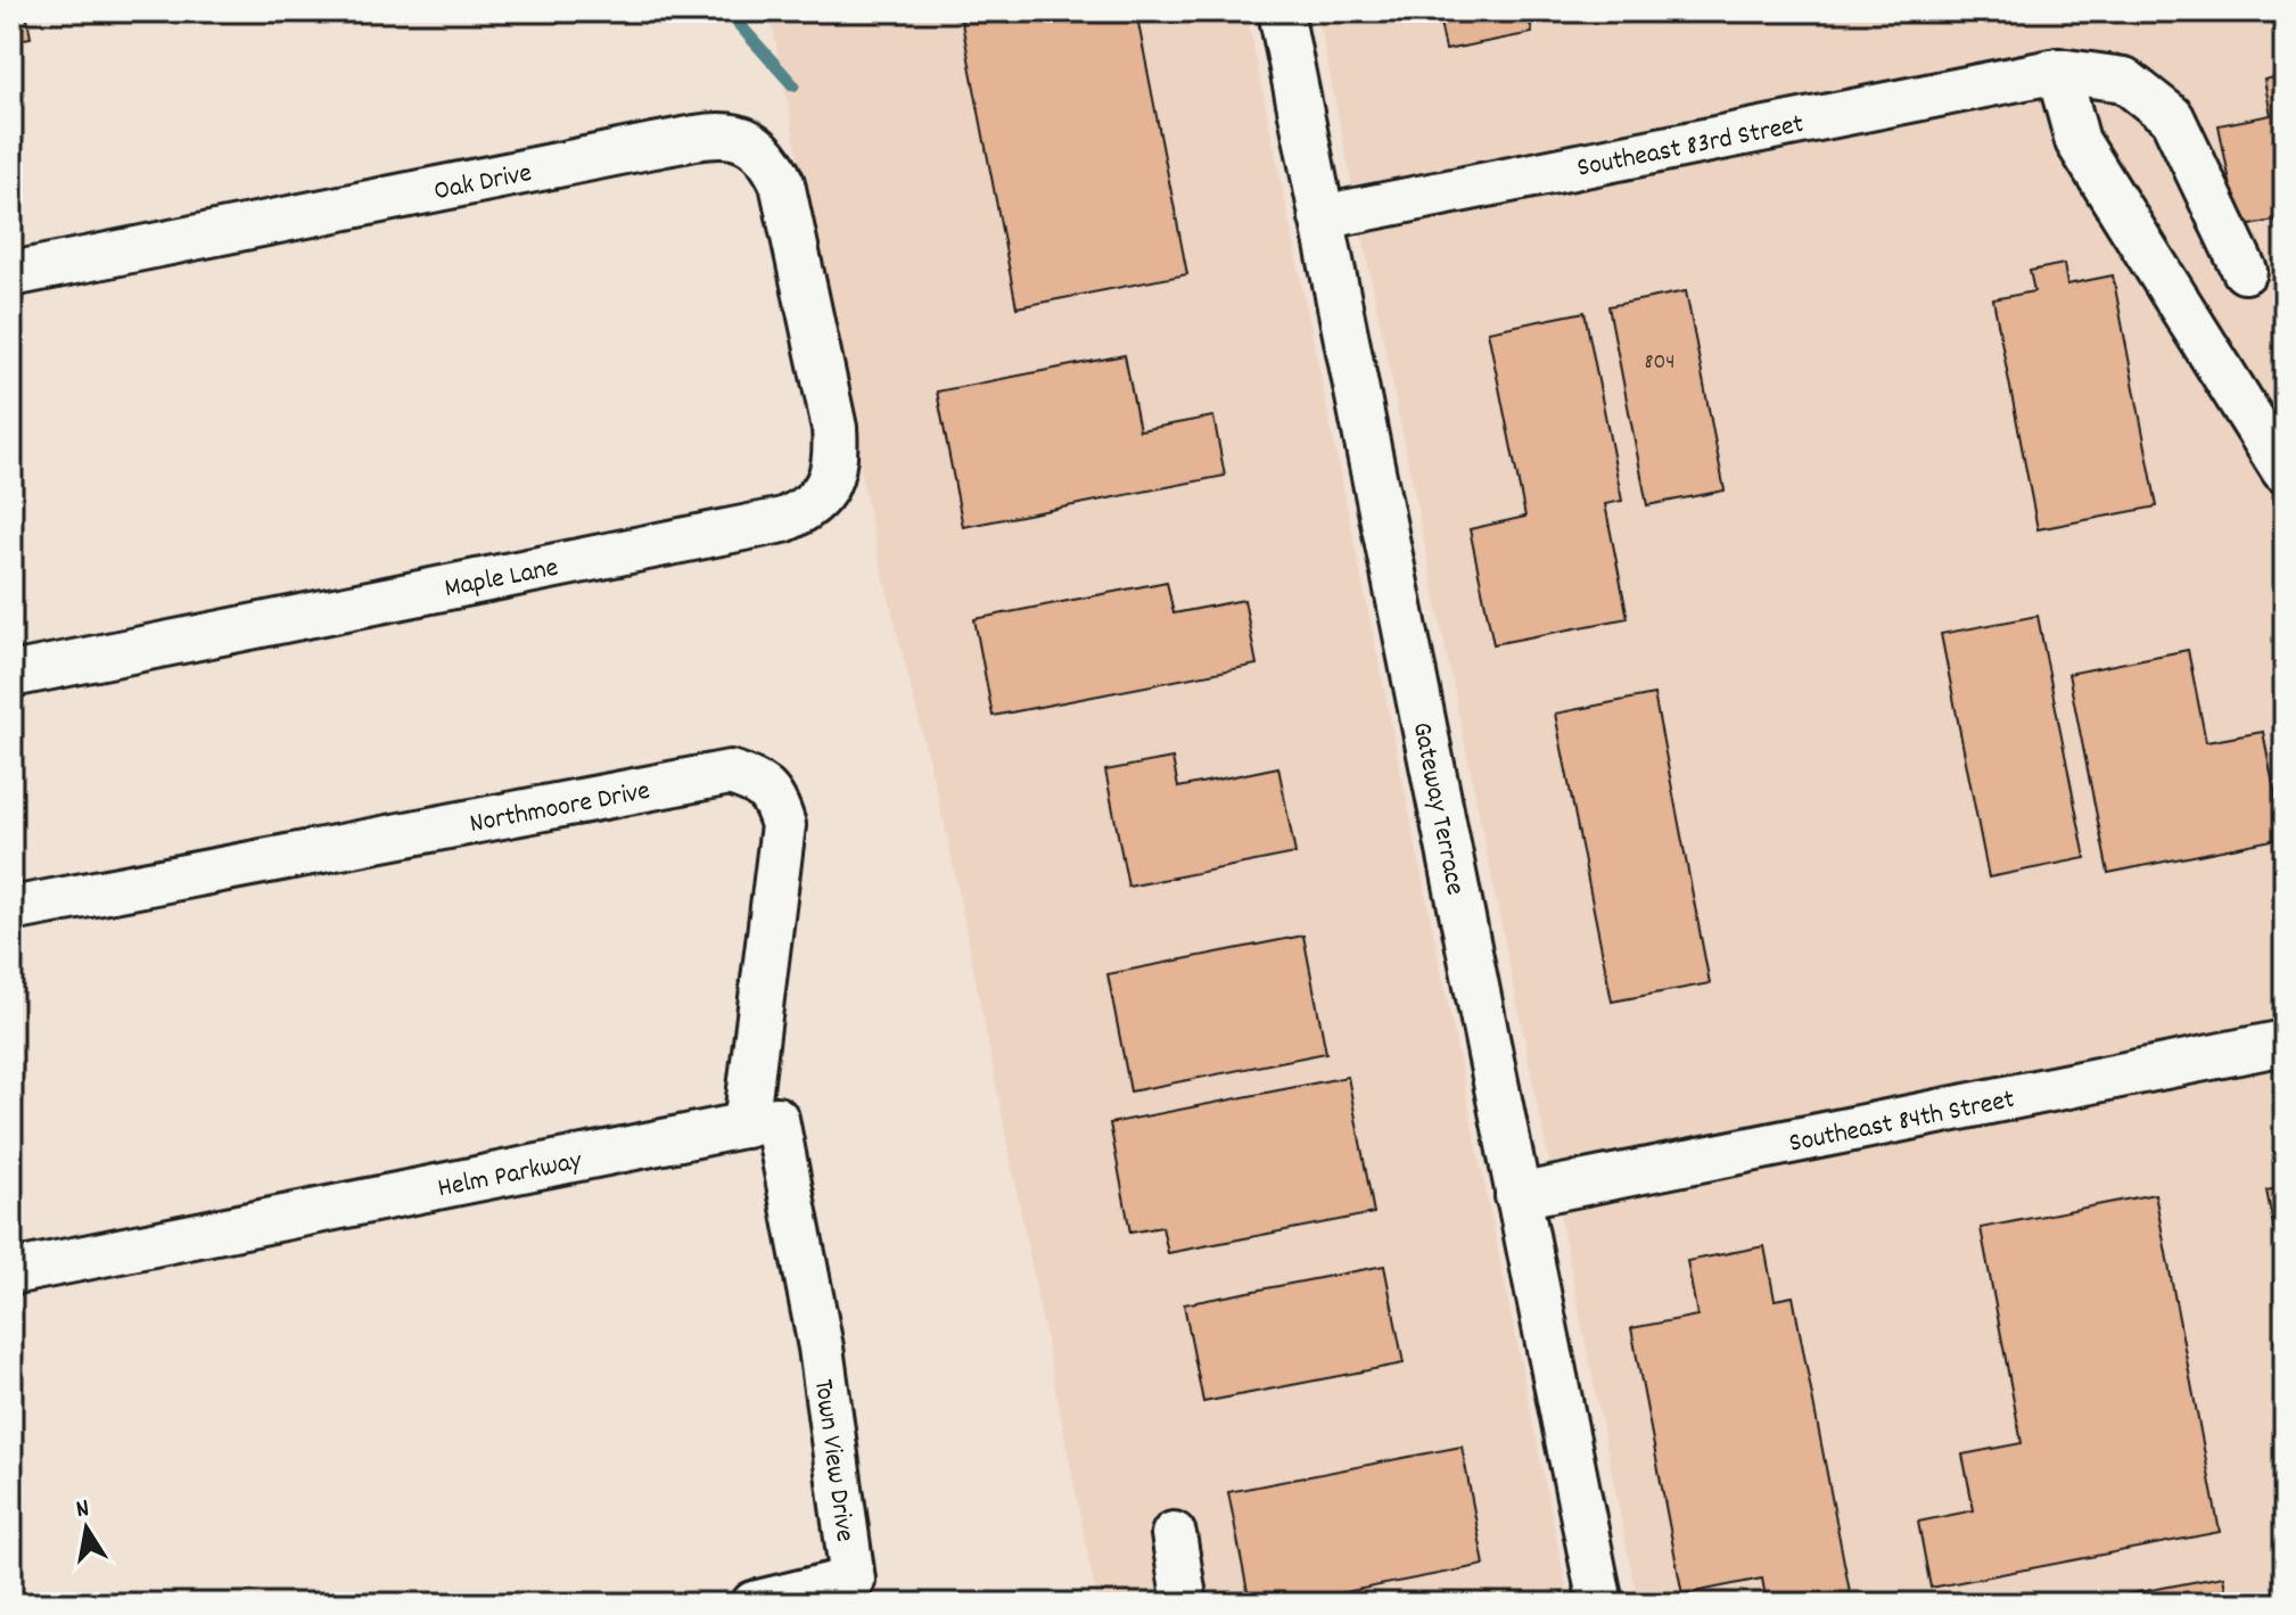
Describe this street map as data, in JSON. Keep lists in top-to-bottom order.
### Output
{
  "streets": {
    "street": [
      "Southeast 83rd Street",
      "Oak Drive",
      "Maple Lane",
      "Northmoore Drive",
      "Gateway Terrace",
      "Southeast 84th Street",
      "Helm Parkway",
      "Town View Drive"
    ]
  },
  "crossings": [
    ["Southeast 83rd Street", "Gateway Terrace"],
    ["Oak Drive", "Maple Lane"],
    ["Northmoore Drive", "Helm Parkway"],
    ["Gateway Terrace", "Southeast 84th Street"],
    ["Helm Parkway", "Town View Drive"]
  ],
  "house_numbers": ["804"],
  "north": "top"
}
